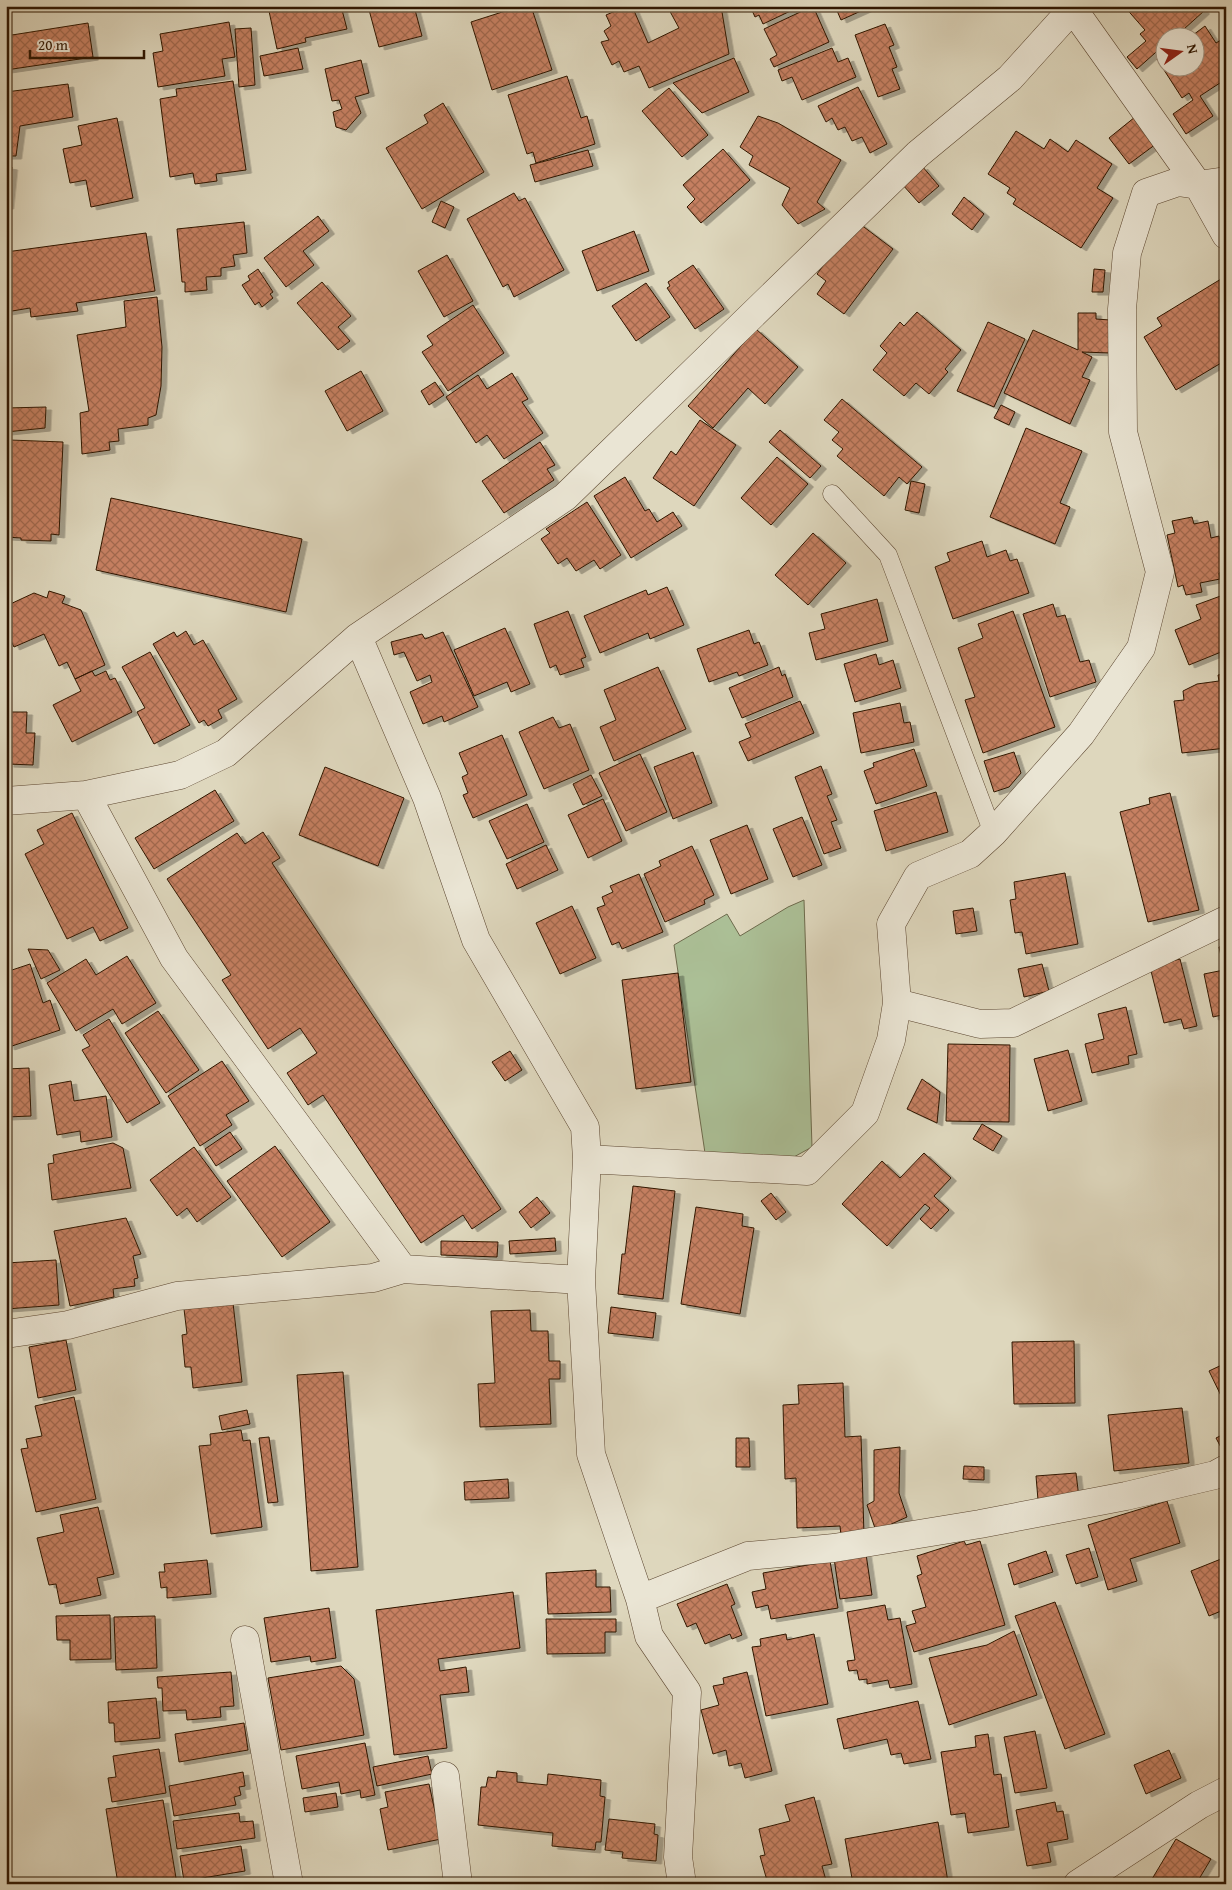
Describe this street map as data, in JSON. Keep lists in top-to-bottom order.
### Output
{
  "scale_bar": "20 m",
  "north": "right"
}
